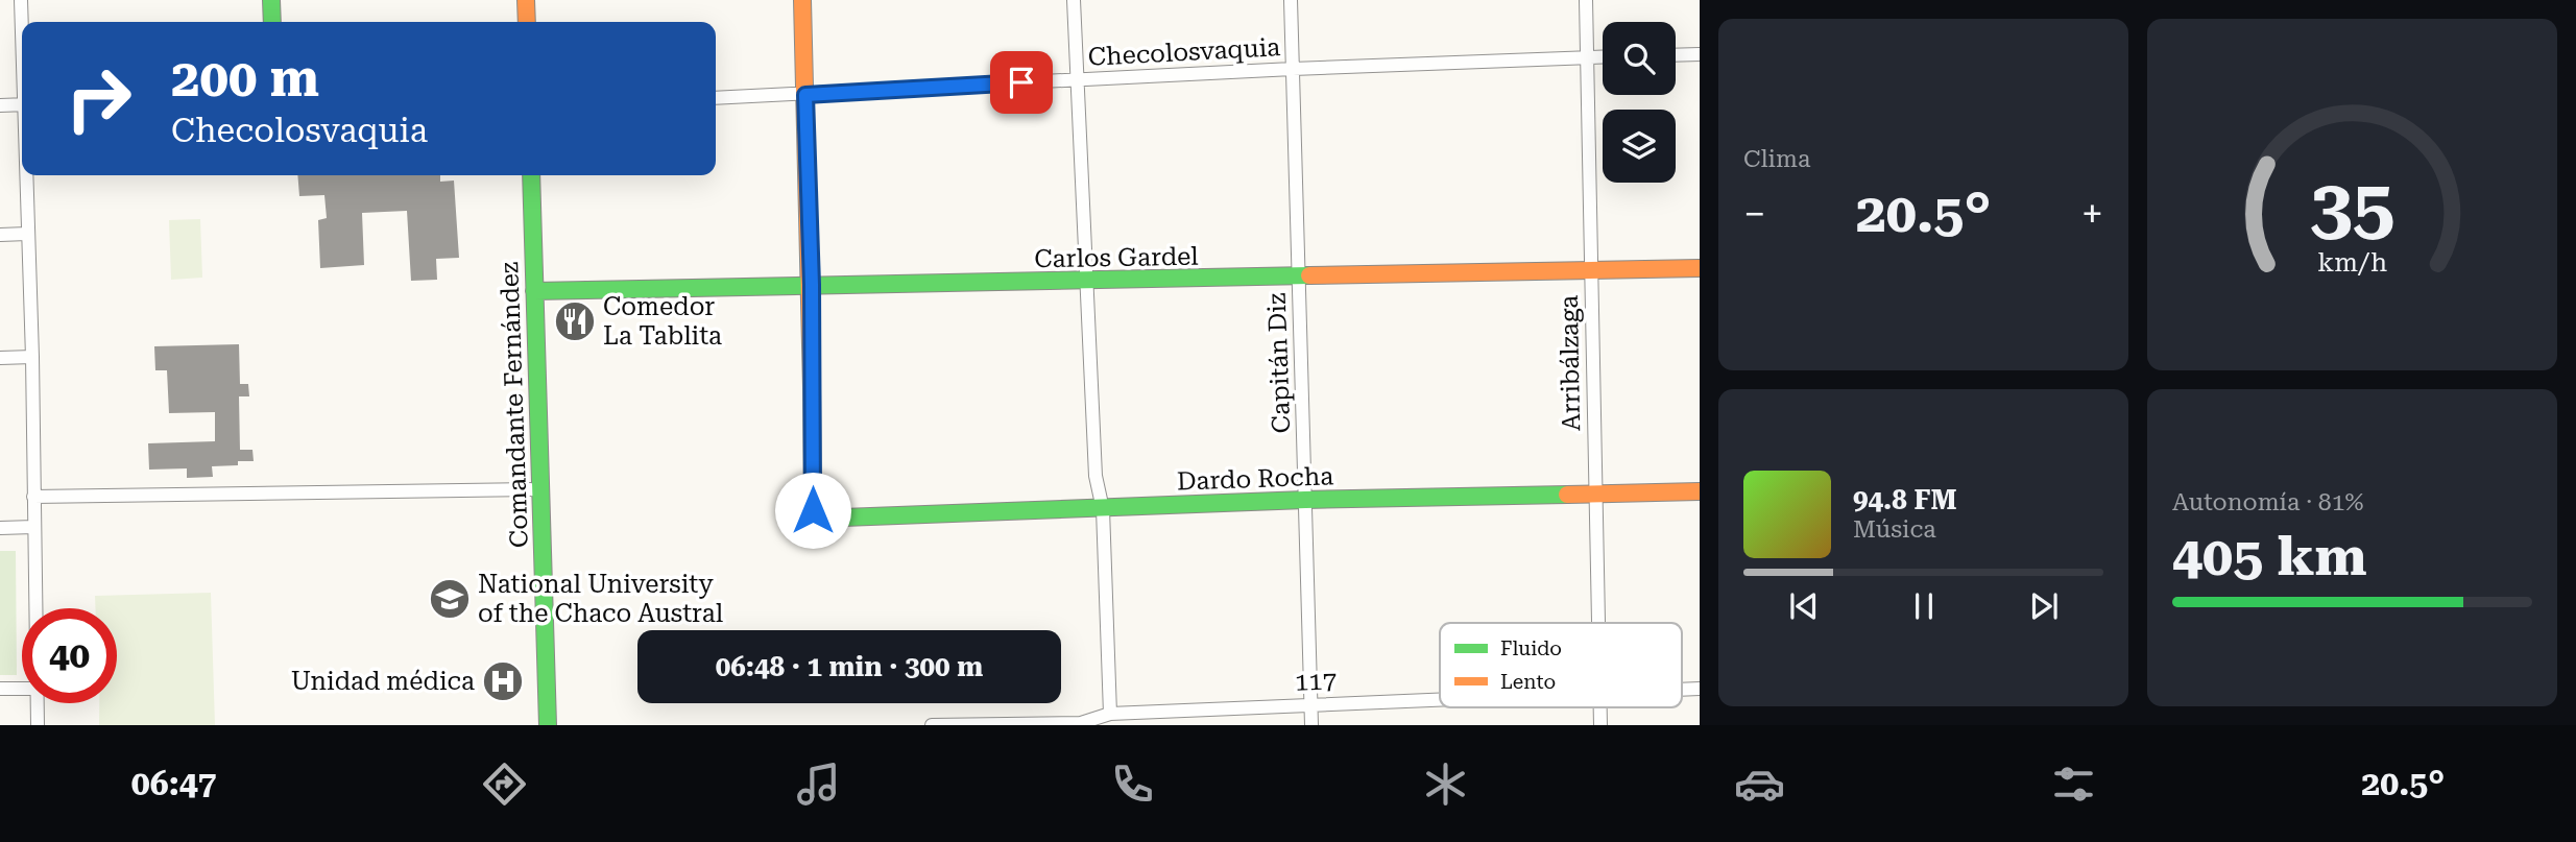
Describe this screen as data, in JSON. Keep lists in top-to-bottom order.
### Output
{
  "streets": {
    "street": [
      "Checolosvaquia",
      "Carlos Gardel",
      "Capitán Diz",
      "Arribálzaga",
      "Comandante Fernández",
      "Dardo Rocha",
      "117"
    ]
  },
  "crossings": [
    ["Checolosvaquia", "Capitán Diz"],
    ["Checolosvaquia", "Arribálzaga"],
    ["Carlos Gardel", "Capitán Diz"],
    ["Carlos Gardel", "Arribálzaga"],
    ["Carlos Gardel", "Comandante Fernández"],
    ["Carlos Gardel", "Dardo Rocha"],
    ["Capitán Diz", "Dardo Rocha"],
    ["Capitán Diz", "117"],
    ["Arribálzaga", "Dardo Rocha"]
  ],
  "places": {
    "restaurant": ["Comedor La Tablita"],
    "school or university": ["National University of the Chaco Austral"],
    "hospital": ["Unidad médica"]
  },
  "legend": ["Fluido", "Lento"],
  "page": {
    "tile": [
      "Clima",
      ["Autonomía · 81%", "405 km"]
    ],
    "turn": ["200 m", "Checolosvaquia"],
    "heat": ["−", "20.5°", "+"],
    "song": ["94.8 FM", "Música"],
    "limit": "40",
    "trip": "06:48 · 1 min · 300 m",
    "tabs": ["06:47", "20.5°"],
    "gauge": ["35", "km/h"]
  }
}
